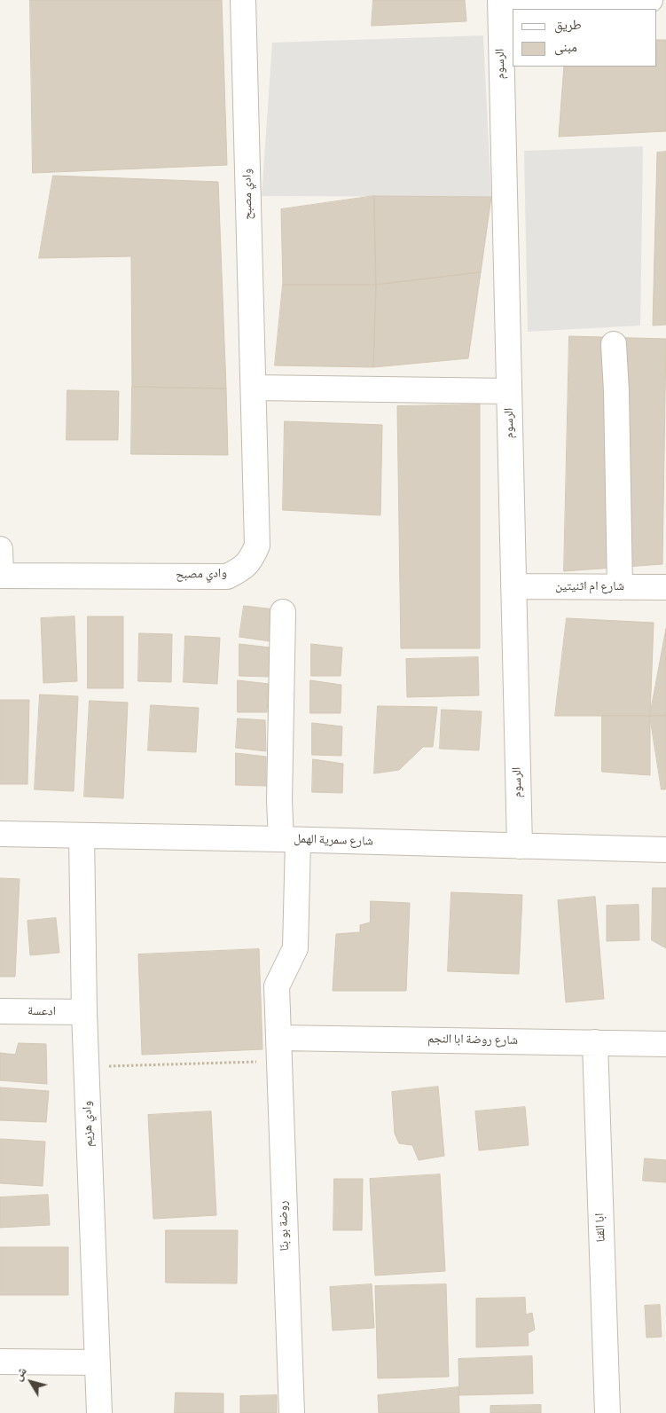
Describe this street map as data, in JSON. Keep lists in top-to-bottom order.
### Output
{
  "streets": {
    "street": [
      "الرسوم",
      "وادي مصبح",
      "شارع ام اثنيتين",
      "شارع سمرية الهمل",
      "ادعسة",
      "شارع روضة ابا النجم",
      "وادي هزيم",
      "روضة بو بنّا",
      "ابا القنا"
    ]
  },
  "crossings": [
    ["الرسوم", "شارع ام اثنيتين"],
    ["الرسوم", "شارع سمرية الهمل"],
    ["شارع سمرية الهمل", "وادي هزيم"],
    ["شارع سمرية الهمل", "روضة بو بنّا"],
    ["ادعسة", "وادي هزيم"],
    ["شارع روضة ابا النجم", "روضة بو بنّا"],
    ["شارع روضة ابا النجم", "ابا القنا"]
  ],
  "legend": ["طريق", "مبنى"],
  "north": "top left"
}
